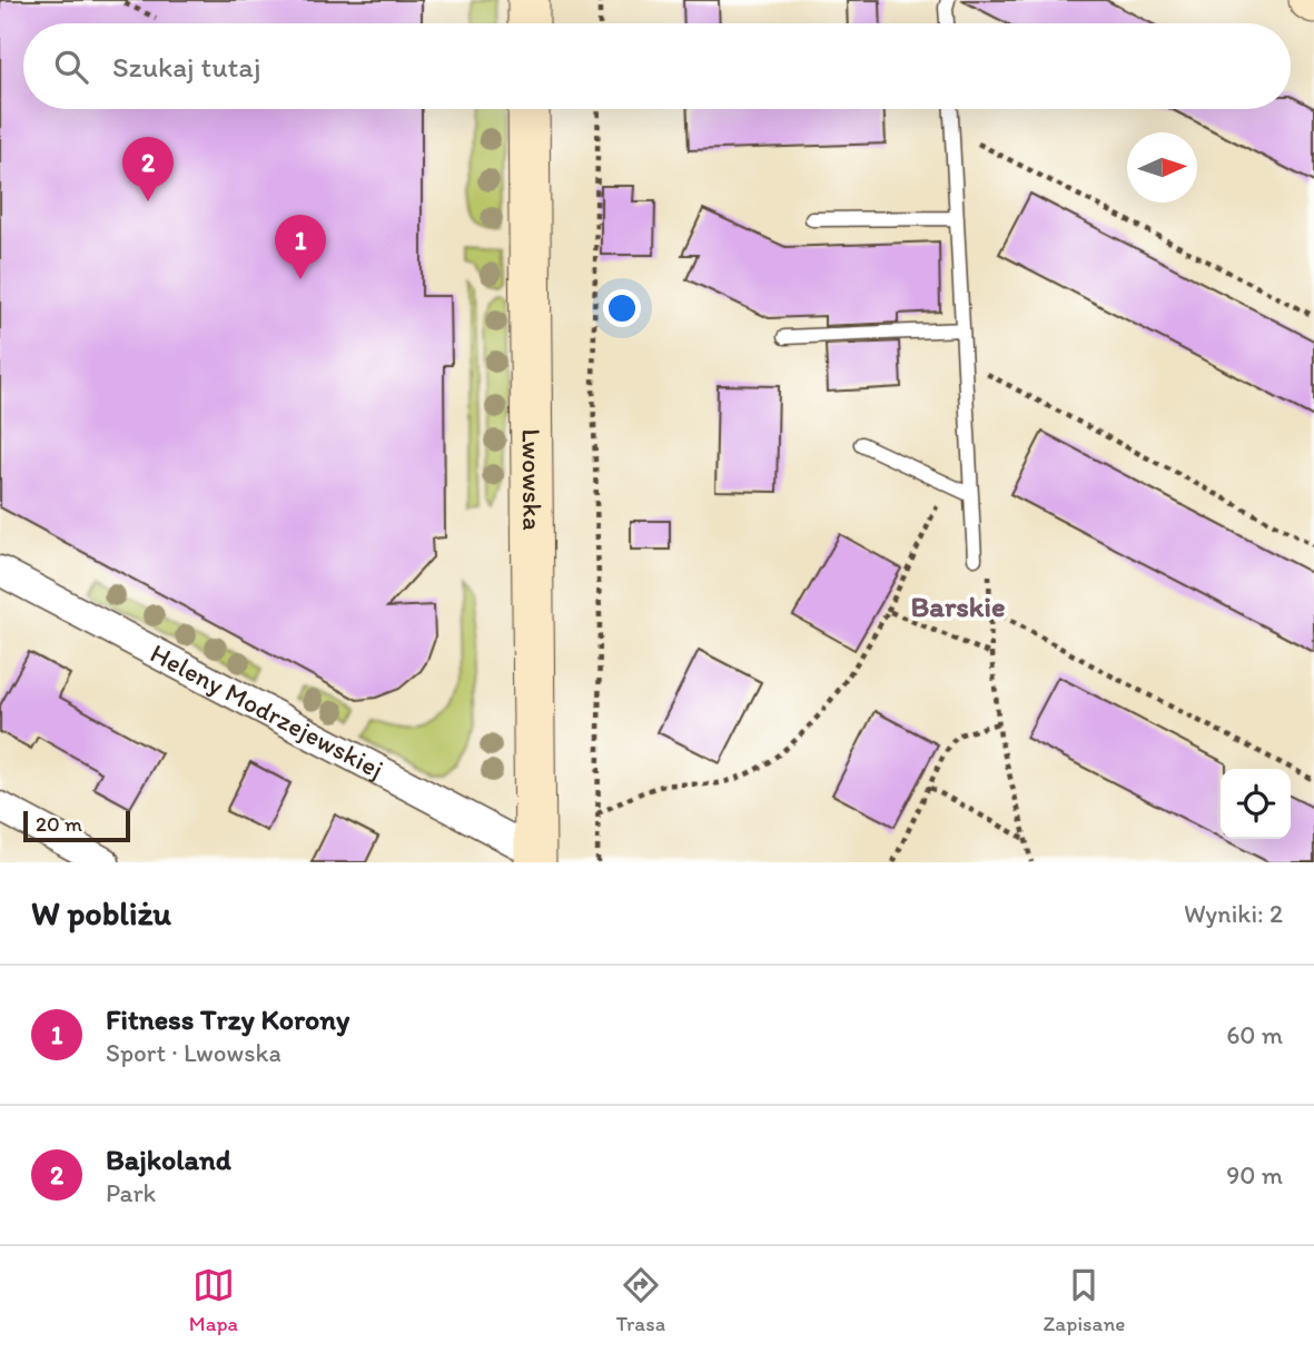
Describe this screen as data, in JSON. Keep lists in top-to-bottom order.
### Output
{
  "streets": {
    "street": ["Lwowska", "Heleny Modrzejewskiej"]
  },
  "crossings": [
    ["Lwowska", "Heleny Modrzejewskiej"]
  ],
  "districts": ["Barskie"],
  "scale_bar": "20 m",
  "north": "right",
  "page": {
    "search": "Szukaj tutaj",
    "pins": ["2", "1"],
    "scale": "20 m",
    "heading": ["W pobliżu", "Wyniki: 2"],
    "list": [
      {
        "mark": "1",
        "name": "Fitness Trzy Korony",
        "note": "Sport · Lwowska",
        "value": "60 m"
      },
      {
        "mark": "2",
        "name": "Bajkoland",
        "note": "Park",
        "value": "90 m"
      }
    ],
    "nav": ["Mapa", "Trasa", "Zapisane"]
  }
}
